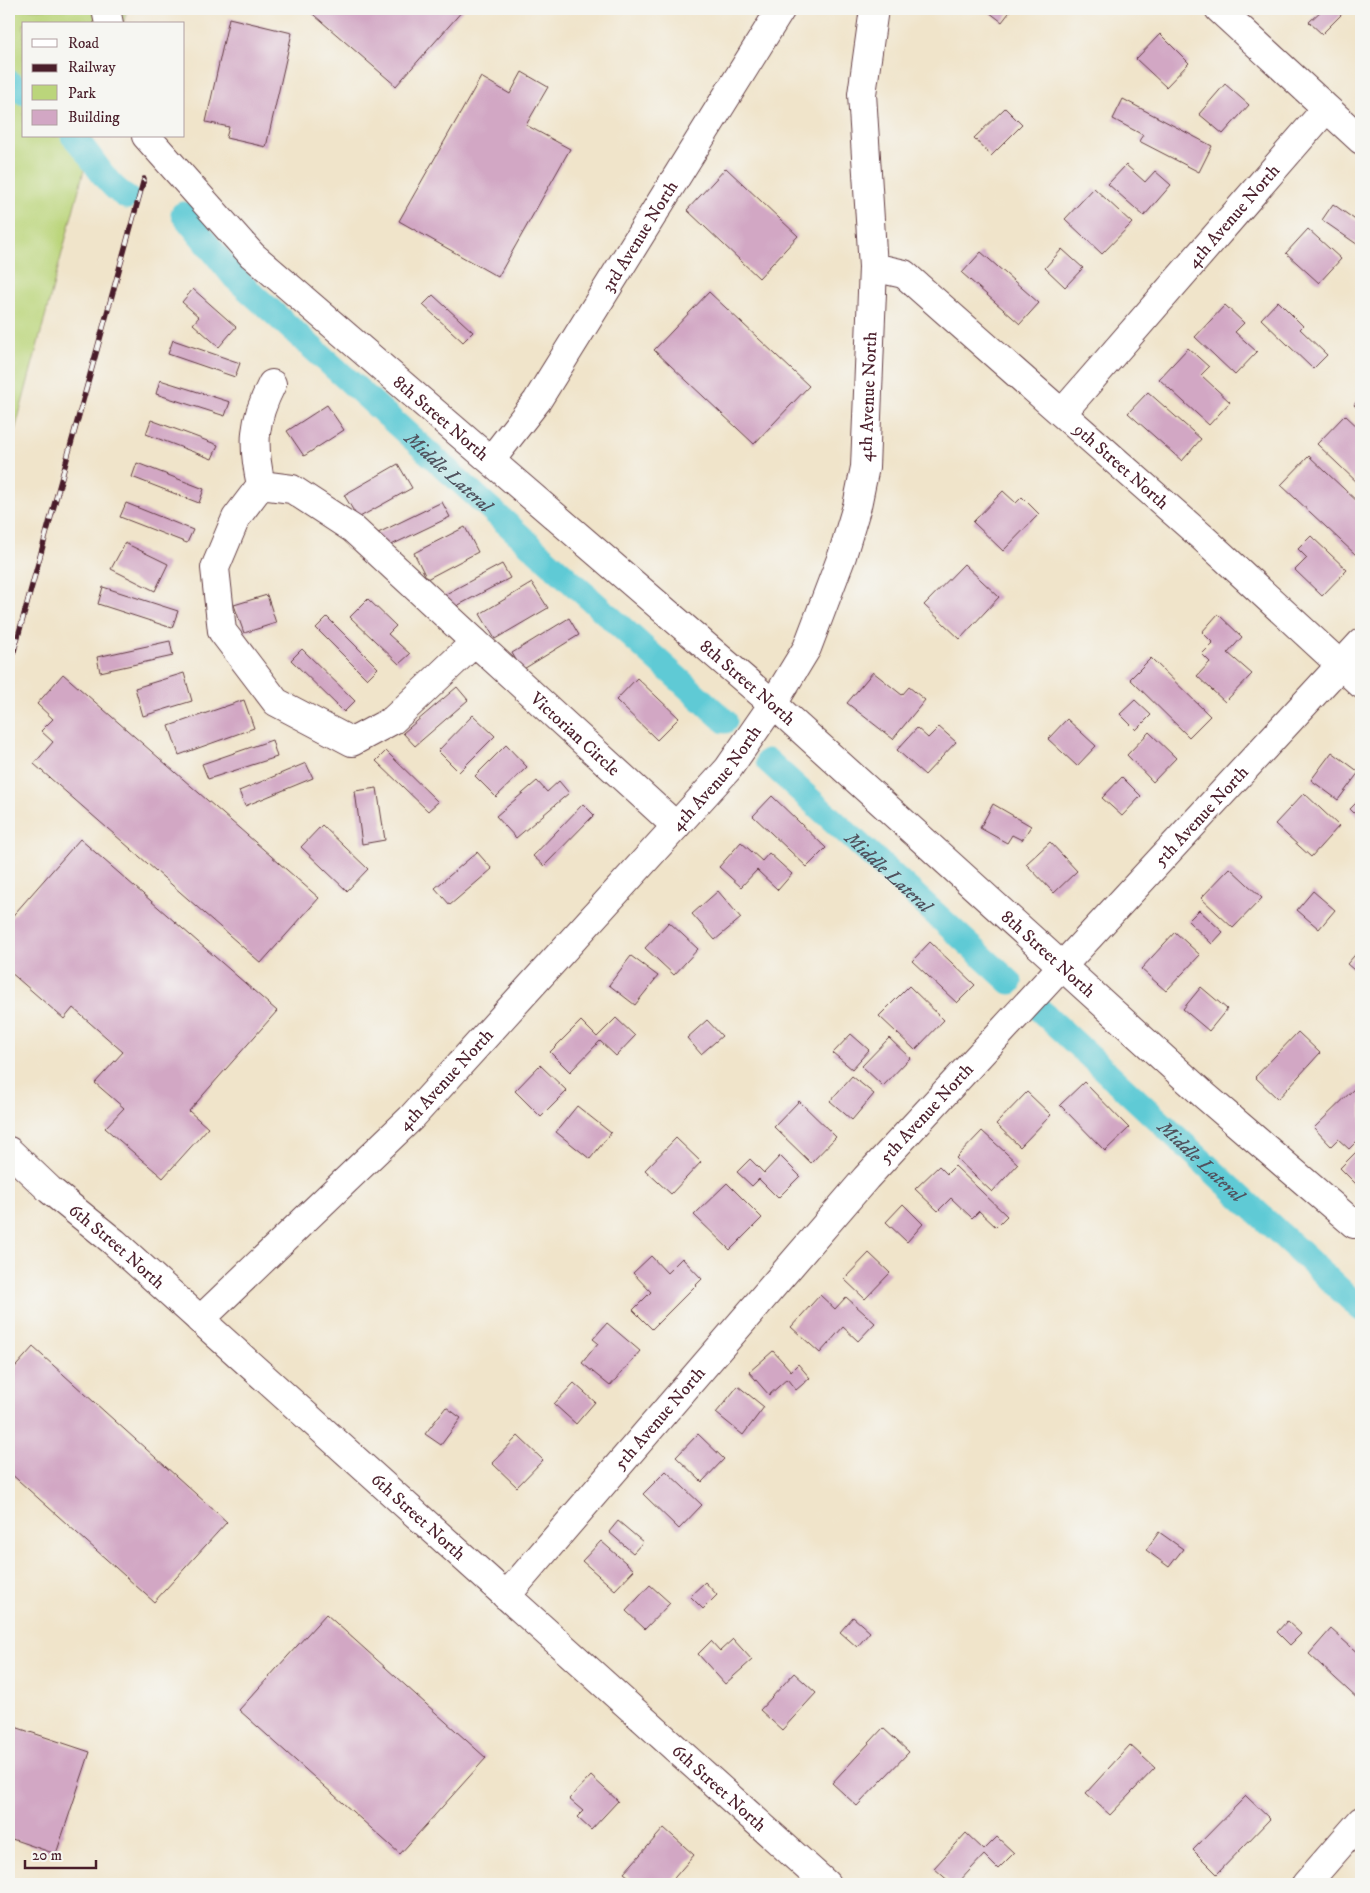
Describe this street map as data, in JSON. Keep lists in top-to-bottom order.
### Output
{
  "streets": {
    "street": [
      "4th Avenue North",
      "3rd Avenue North",
      "8th Street North",
      "9th Street North",
      "Victorian Circle",
      "5th Avenue North",
      "6th Street North"
    ]
  },
  "crossings": [
    ["4th Avenue North", "8th Street North"],
    ["4th Avenue North", "9th Street North"],
    ["4th Avenue North", "Victorian Circle"],
    ["4th Avenue North", "6th Street North"],
    ["3rd Avenue North", "8th Street North"],
    ["8th Street North", "5th Avenue North"],
    ["9th Street North", "5th Avenue North"],
    ["5th Avenue North", "6th Street North"]
  ],
  "water": ["Middle Lateral"],
  "legend": [
    "Road",
    "Railway",
    "Park",
    "Building"
  ],
  "scale_bar": "20 m"
}
